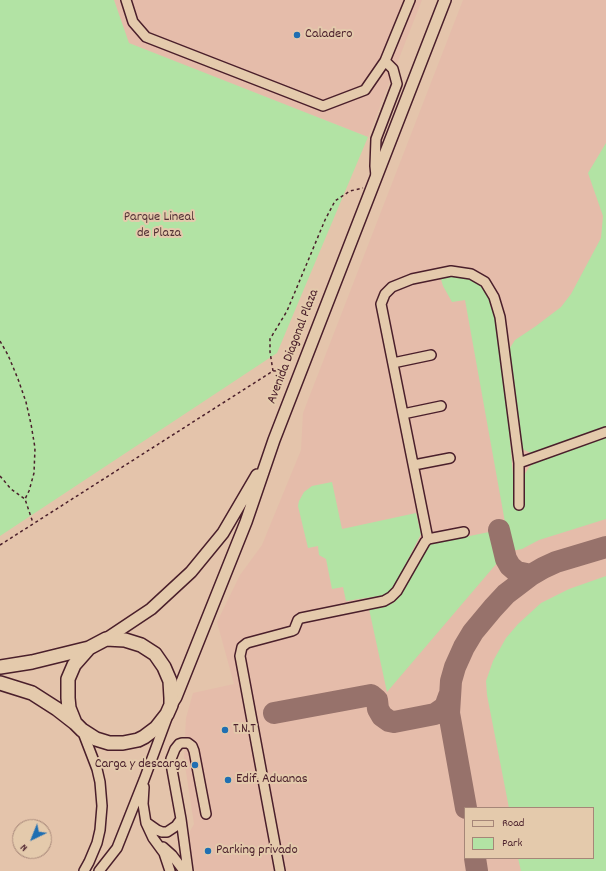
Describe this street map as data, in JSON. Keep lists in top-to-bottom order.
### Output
{
  "streets": {
    "main road": ["Avenida Diagonal Plaza"]
  },
  "parks": ["Parque Lineal de Plaza"],
  "places": [
    "Caladero",
    "T.N.T",
    "Carga y descarga",
    "Edif. Aduanas",
    "Parking privado"
  ],
  "legend": ["Road", "Park"],
  "north": "bottom left"
}
